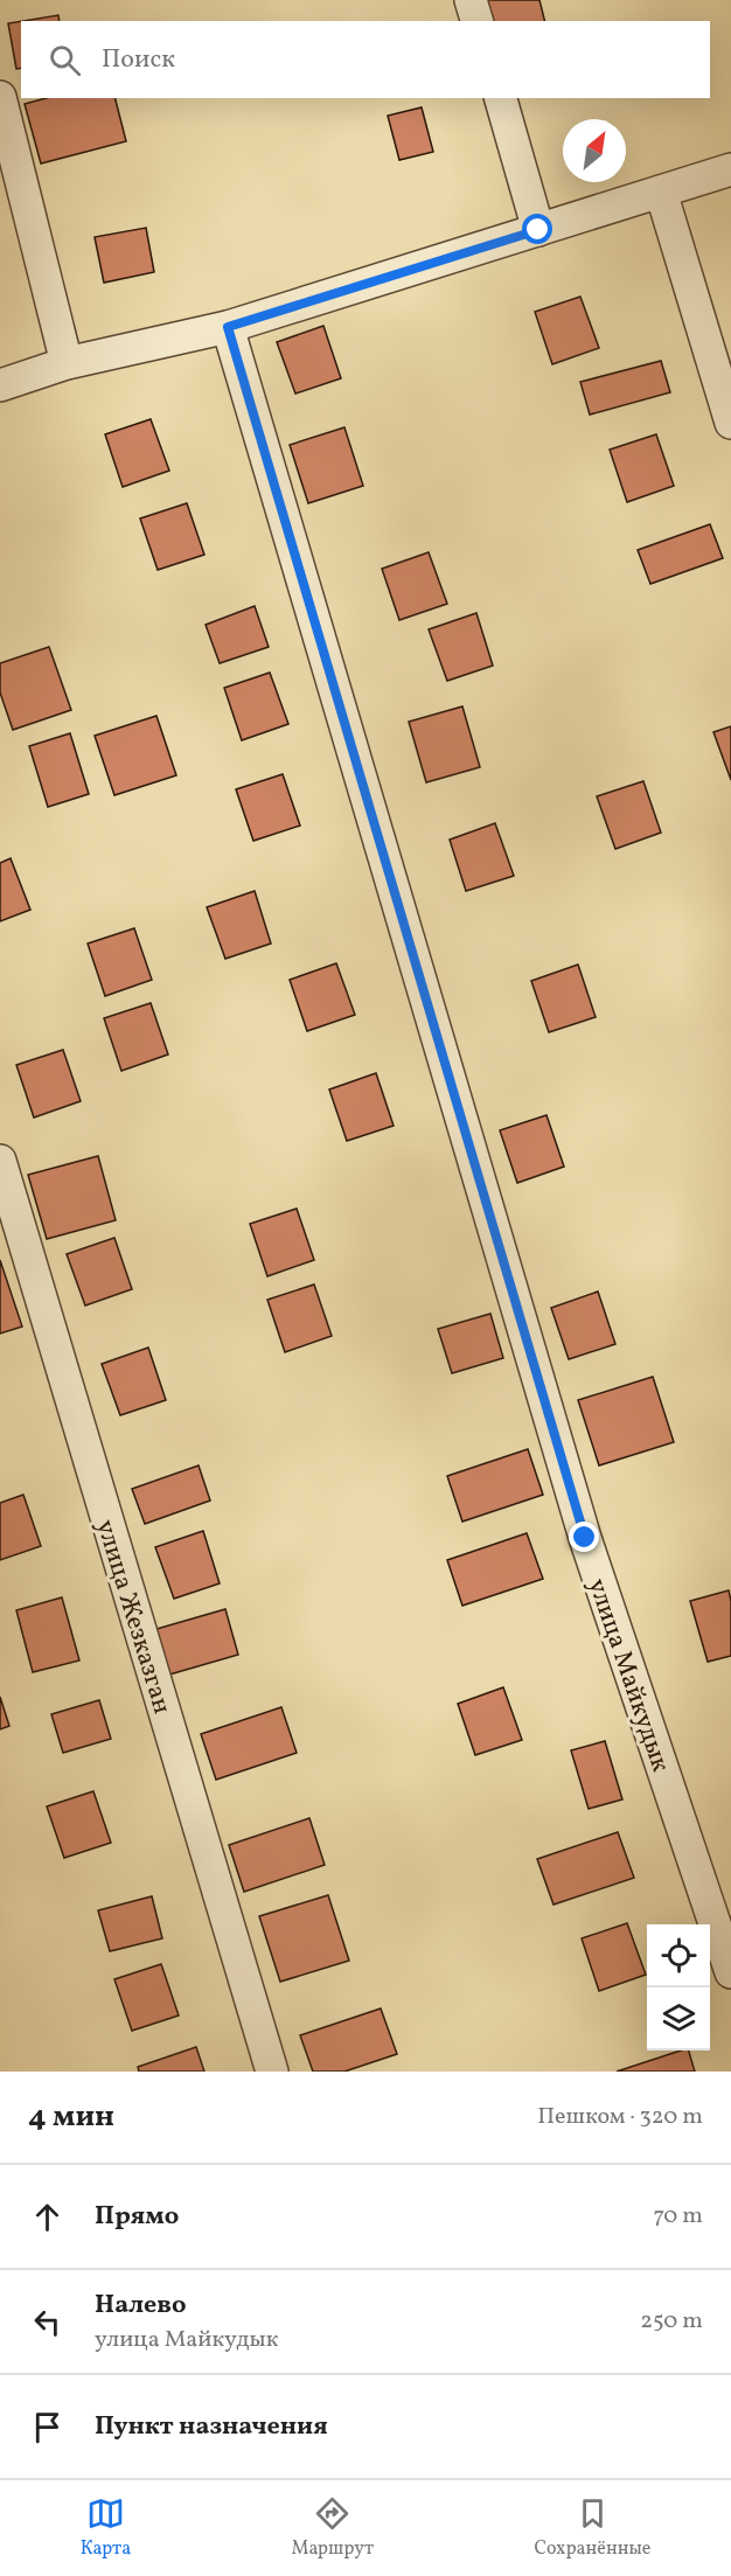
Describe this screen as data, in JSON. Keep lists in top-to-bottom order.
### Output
{
  "streets": {
    "street": ["улица Жезказган", "улица Майкудык"]
  },
  "north": "top right",
  "page": {
    "search": "Поиск",
    "heading": ["4 мин", "Пешком · 320 m"],
    "list": [
      ["Прямо", "70 m"],
      ["Налево", "улица Майкудык", "250 m"],
      "Пункт назначения"
    ],
    "nav": ["Карта", "Маршрут", "Сохранённые"]
  }
}
